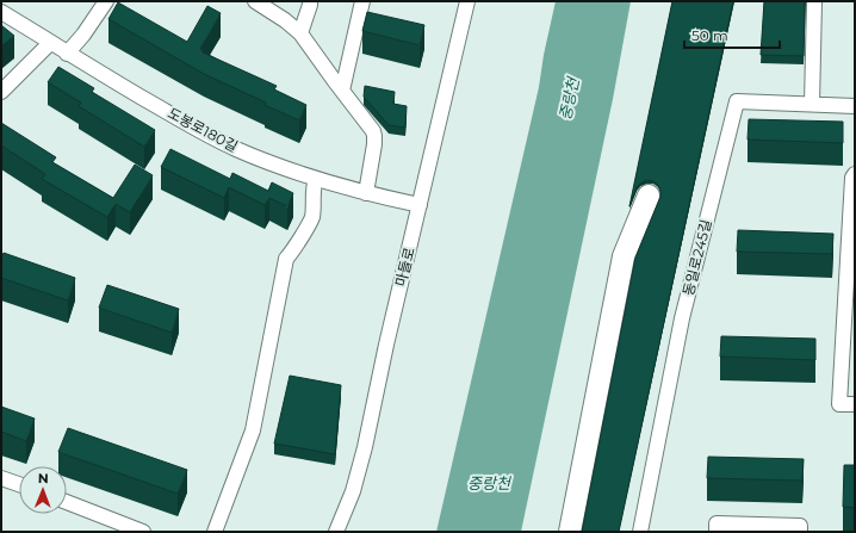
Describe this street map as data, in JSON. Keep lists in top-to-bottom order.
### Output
{
  "streets": {
    "street": ["도봉로180길", "동일로245길", "마들로"]
  },
  "crossings": [
    ["도봉로180길", "마들로"]
  ],
  "water": ["중랑천"],
  "scale_bar": "50 m",
  "north": "top"
}
